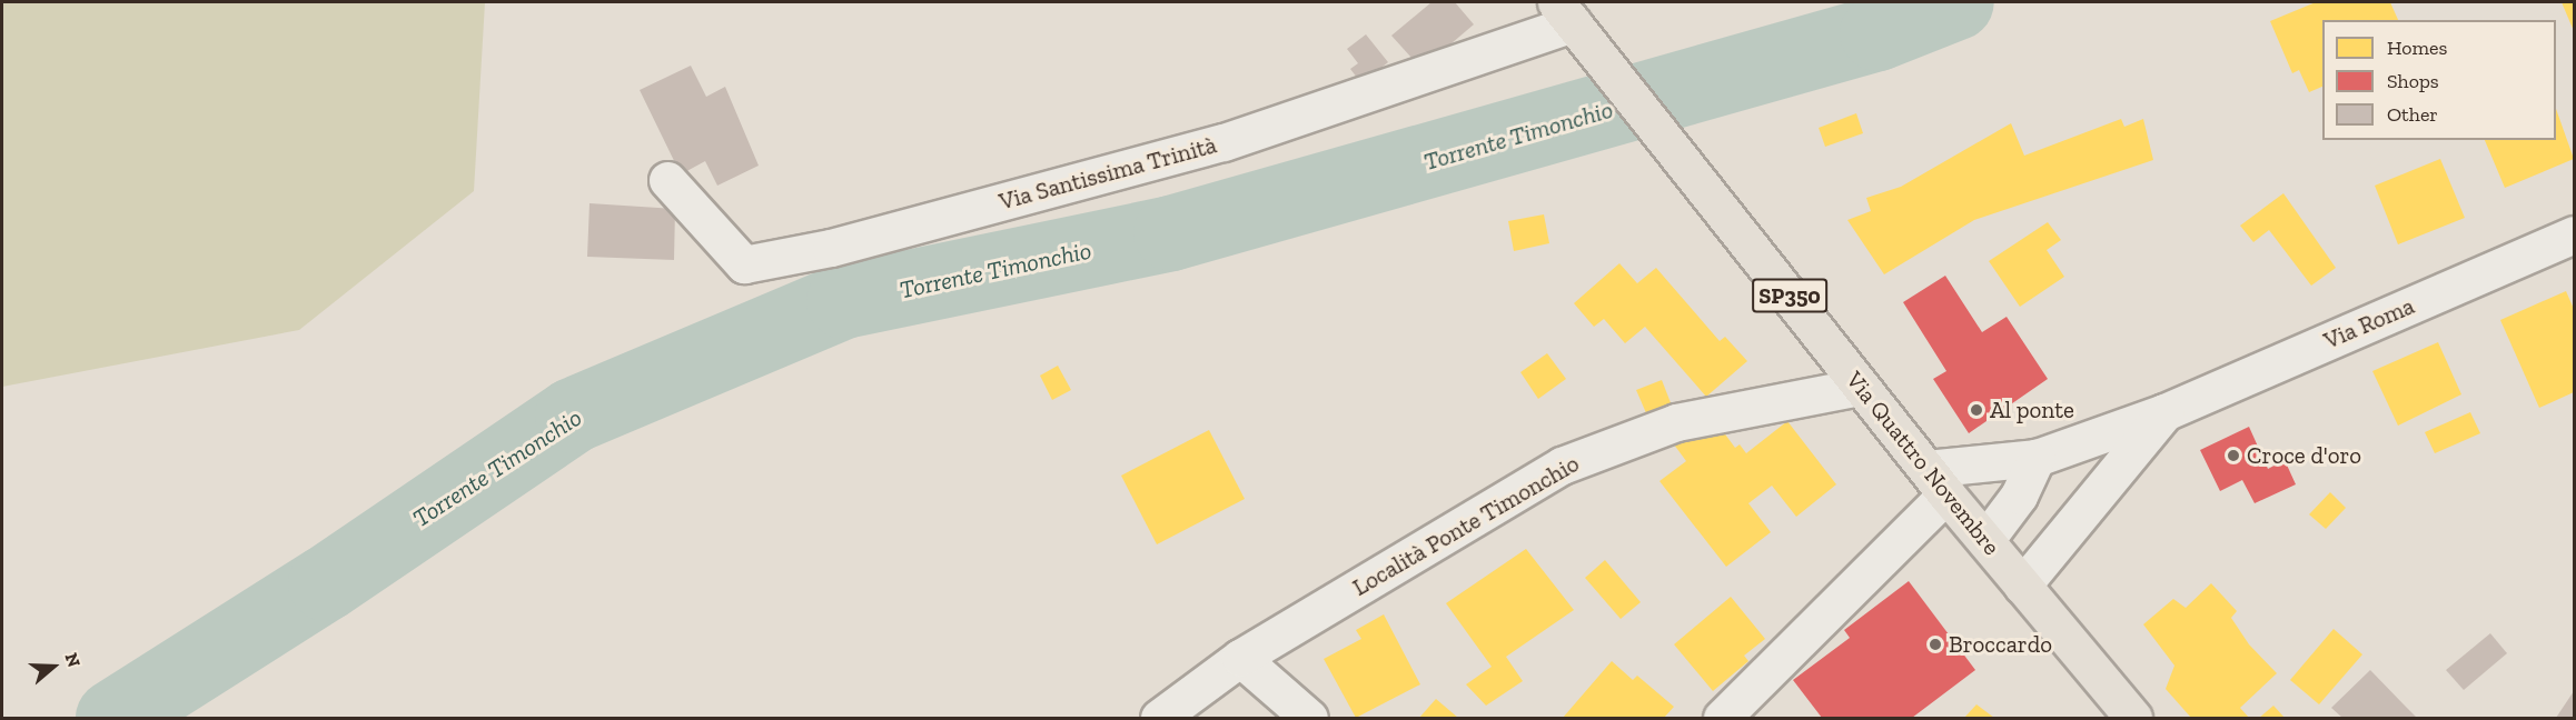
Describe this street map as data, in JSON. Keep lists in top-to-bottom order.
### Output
{
  "streets": {
    "main road": ["Via Santissima Trinità", "SP350", "Via Quattro Novembre"],
    "street": ["Via Roma", "Località Ponte Timonchio"]
  },
  "crossings": [
    ["Via Santissima Trinità", "Via Quattro Novembre"],
    ["Via Roma", "Via Quattro Novembre"],
    ["Via Quattro Novembre", "Località Ponte Timonchio"]
  ],
  "water": ["Torrente Timonchio"],
  "places": ["Al ponte", "Croce d'oro", "Broccardo"],
  "legend": ["Homes", "Shops", "Other"],
  "north": "right"
}
